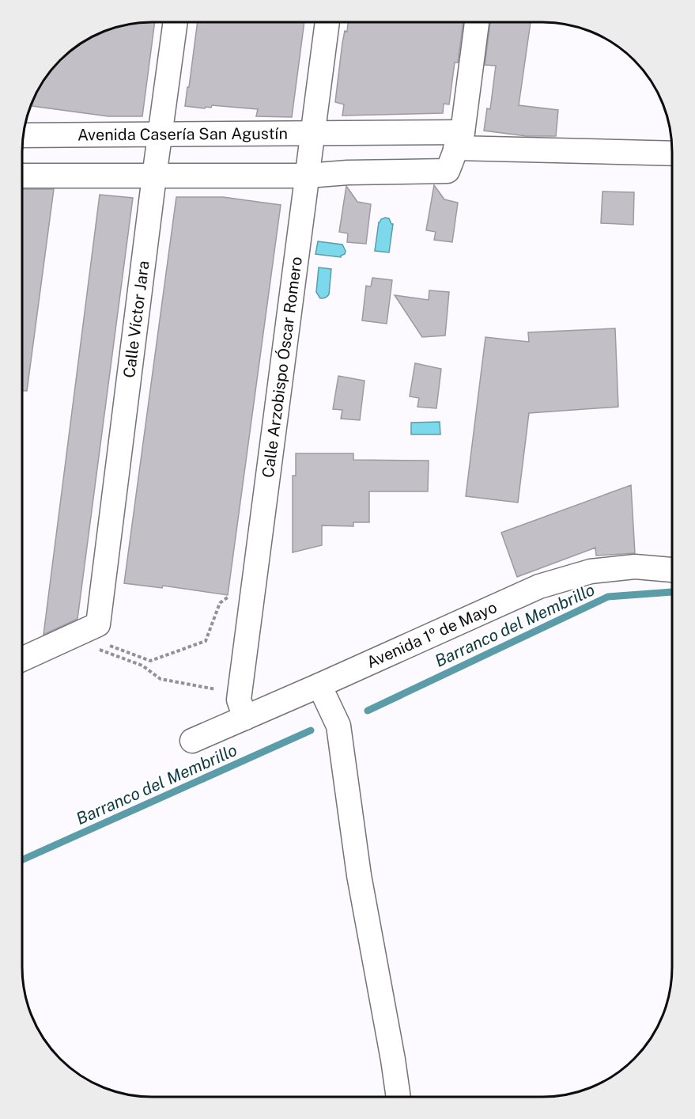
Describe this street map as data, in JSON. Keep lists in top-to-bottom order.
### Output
{
  "streets": {
    "street": [
      "Avenida Casería San Agustín",
      "Calle Víctor Jara",
      "Calle Arzobispo Óscar Romero",
      "Avenida 1º de Mayo"
    ]
  },
  "crossings": [
    ["Avenida Casería San Agustín", "Calle Víctor Jara"],
    ["Avenida Casería San Agustín", "Calle Arzobispo Óscar Romero"],
    ["Calle Arzobispo Óscar Romero", "Avenida 1º de Mayo"]
  ],
  "water": ["Barranco del Membrillo"]
}
